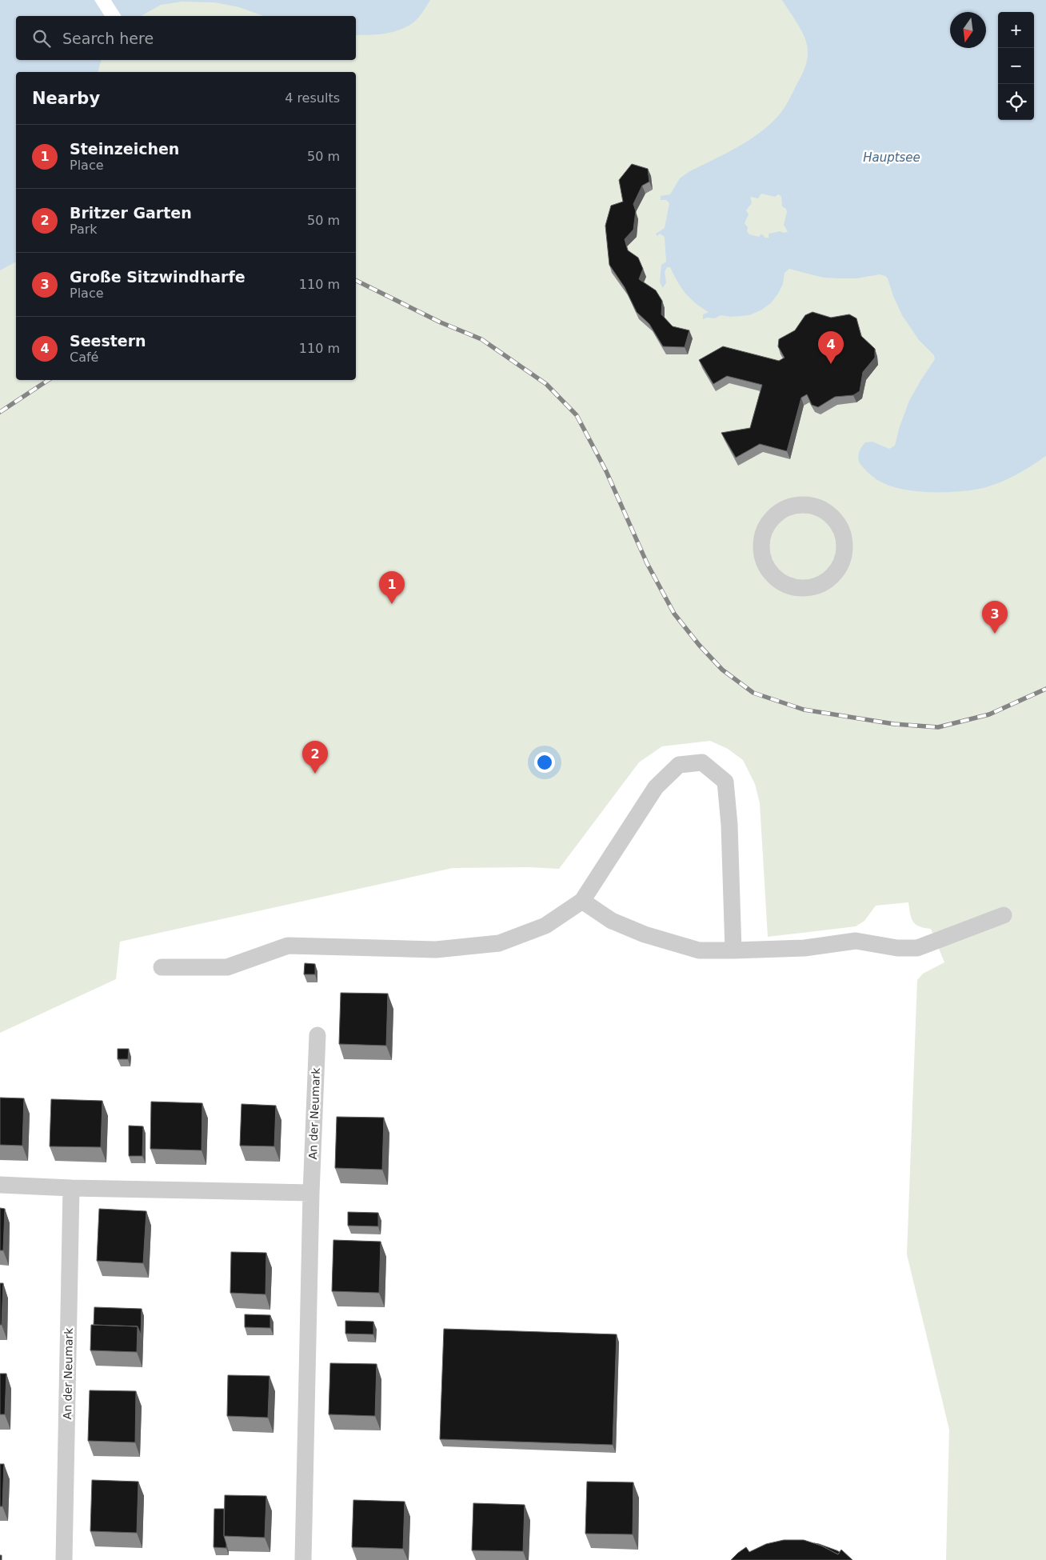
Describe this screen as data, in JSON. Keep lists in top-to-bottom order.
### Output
{
  "streets": {
    "lane": ["An der Neumark"]
  },
  "water": ["Hauptsee"],
  "north": "bottom",
  "page": {
    "map_buttons": ["+", "−"],
    "search": "Search here",
    "heading": ["Nearby", "4 results"],
    "list": [
      {
        "mark": "1",
        "name": "Steinzeichen",
        "note": "Place",
        "value": "50 m"
      },
      {
        "mark": "2",
        "name": "Britzer Garten",
        "note": "Park",
        "value": "50 m"
      },
      {
        "mark": "3",
        "name": "Große Sitzwindharfe",
        "note": "Place",
        "value": "110 m"
      },
      {
        "mark": "4",
        "name": "Seestern",
        "note": "Café",
        "value": "110 m"
      }
    ],
    "pins": [
      "4",
      "1",
      "3",
      "2"
    ]
  }
}
